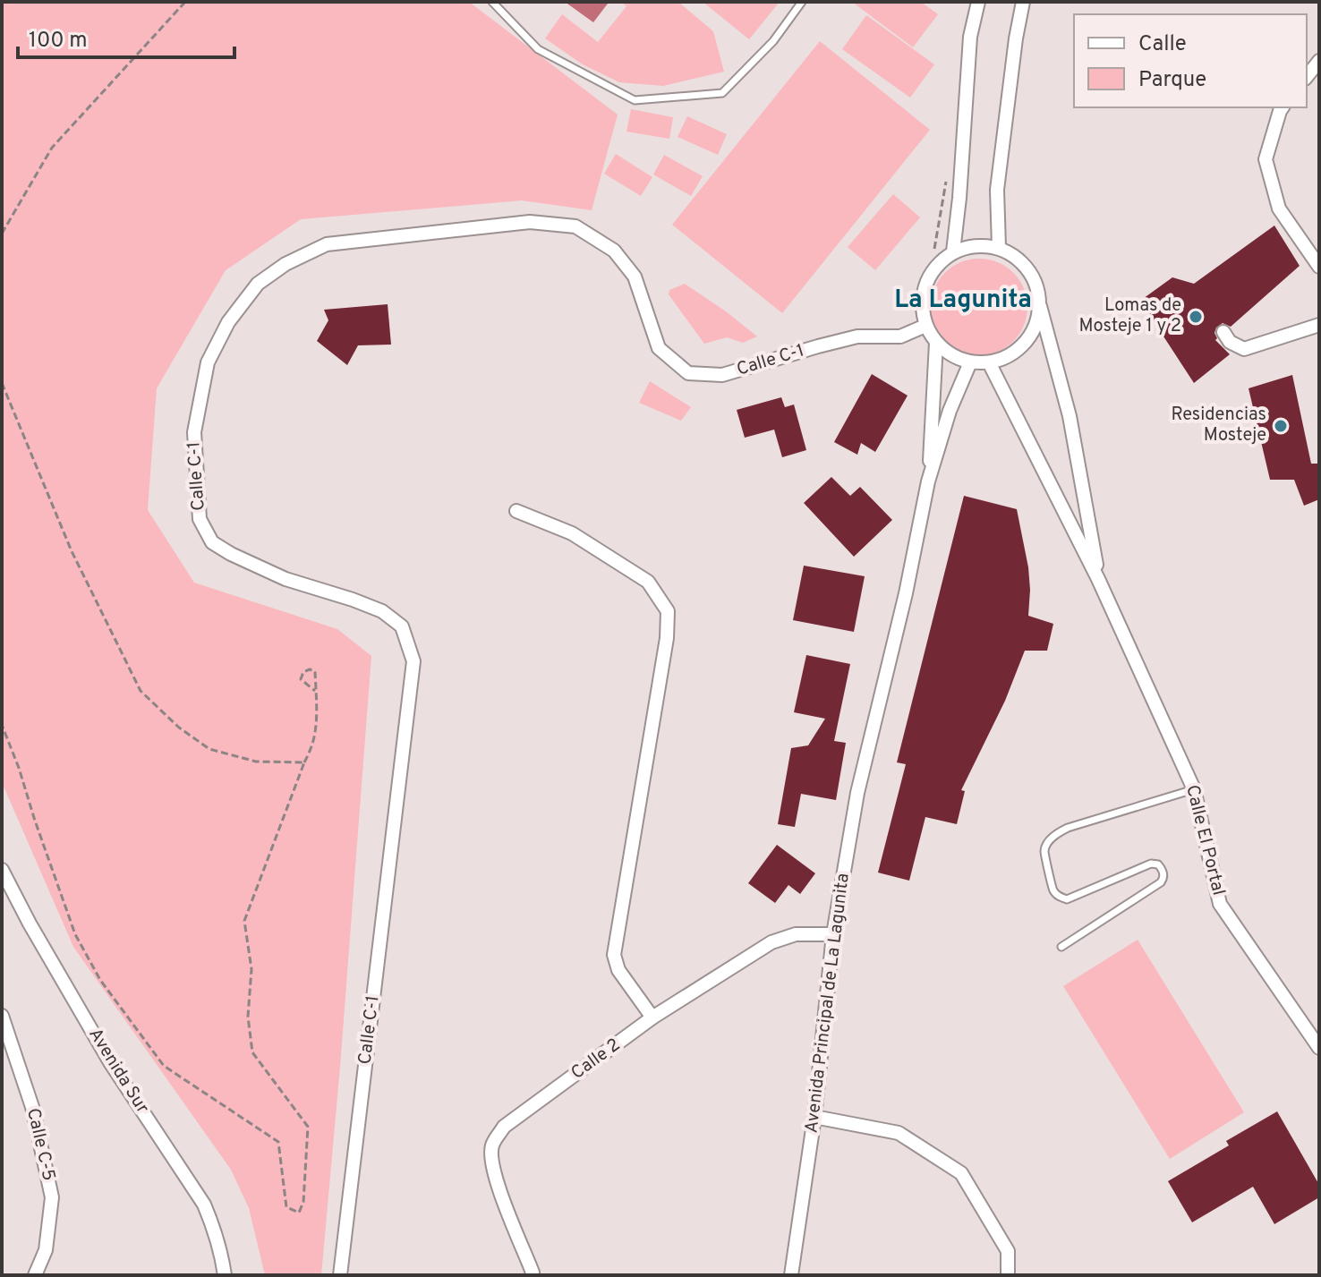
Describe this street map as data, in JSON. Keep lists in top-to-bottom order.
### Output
{
  "streets": {
    "street": [
      "Calle C-1",
      "Calle El Portal",
      "Avenida Principal de La Lagunita",
      "Calle 2",
      "Avenida Sur",
      "Calle C-5"
    ]
  },
  "crossings": [
    ["Calle C-1", "Calle El Portal"],
    ["Calle C-1", "Avenida Principal de La Lagunita"],
    ["Calle El Portal", "Avenida Principal de La Lagunita"],
    ["Avenida Principal de La Lagunita", "Calle 2"]
  ],
  "districts": ["La Lagunita"],
  "places": ["Lomas de Mosteje 1 y 2", "Residencias Mosteje"],
  "legend": ["Calle", "Parque"],
  "scale_bar": "100 m"
}
